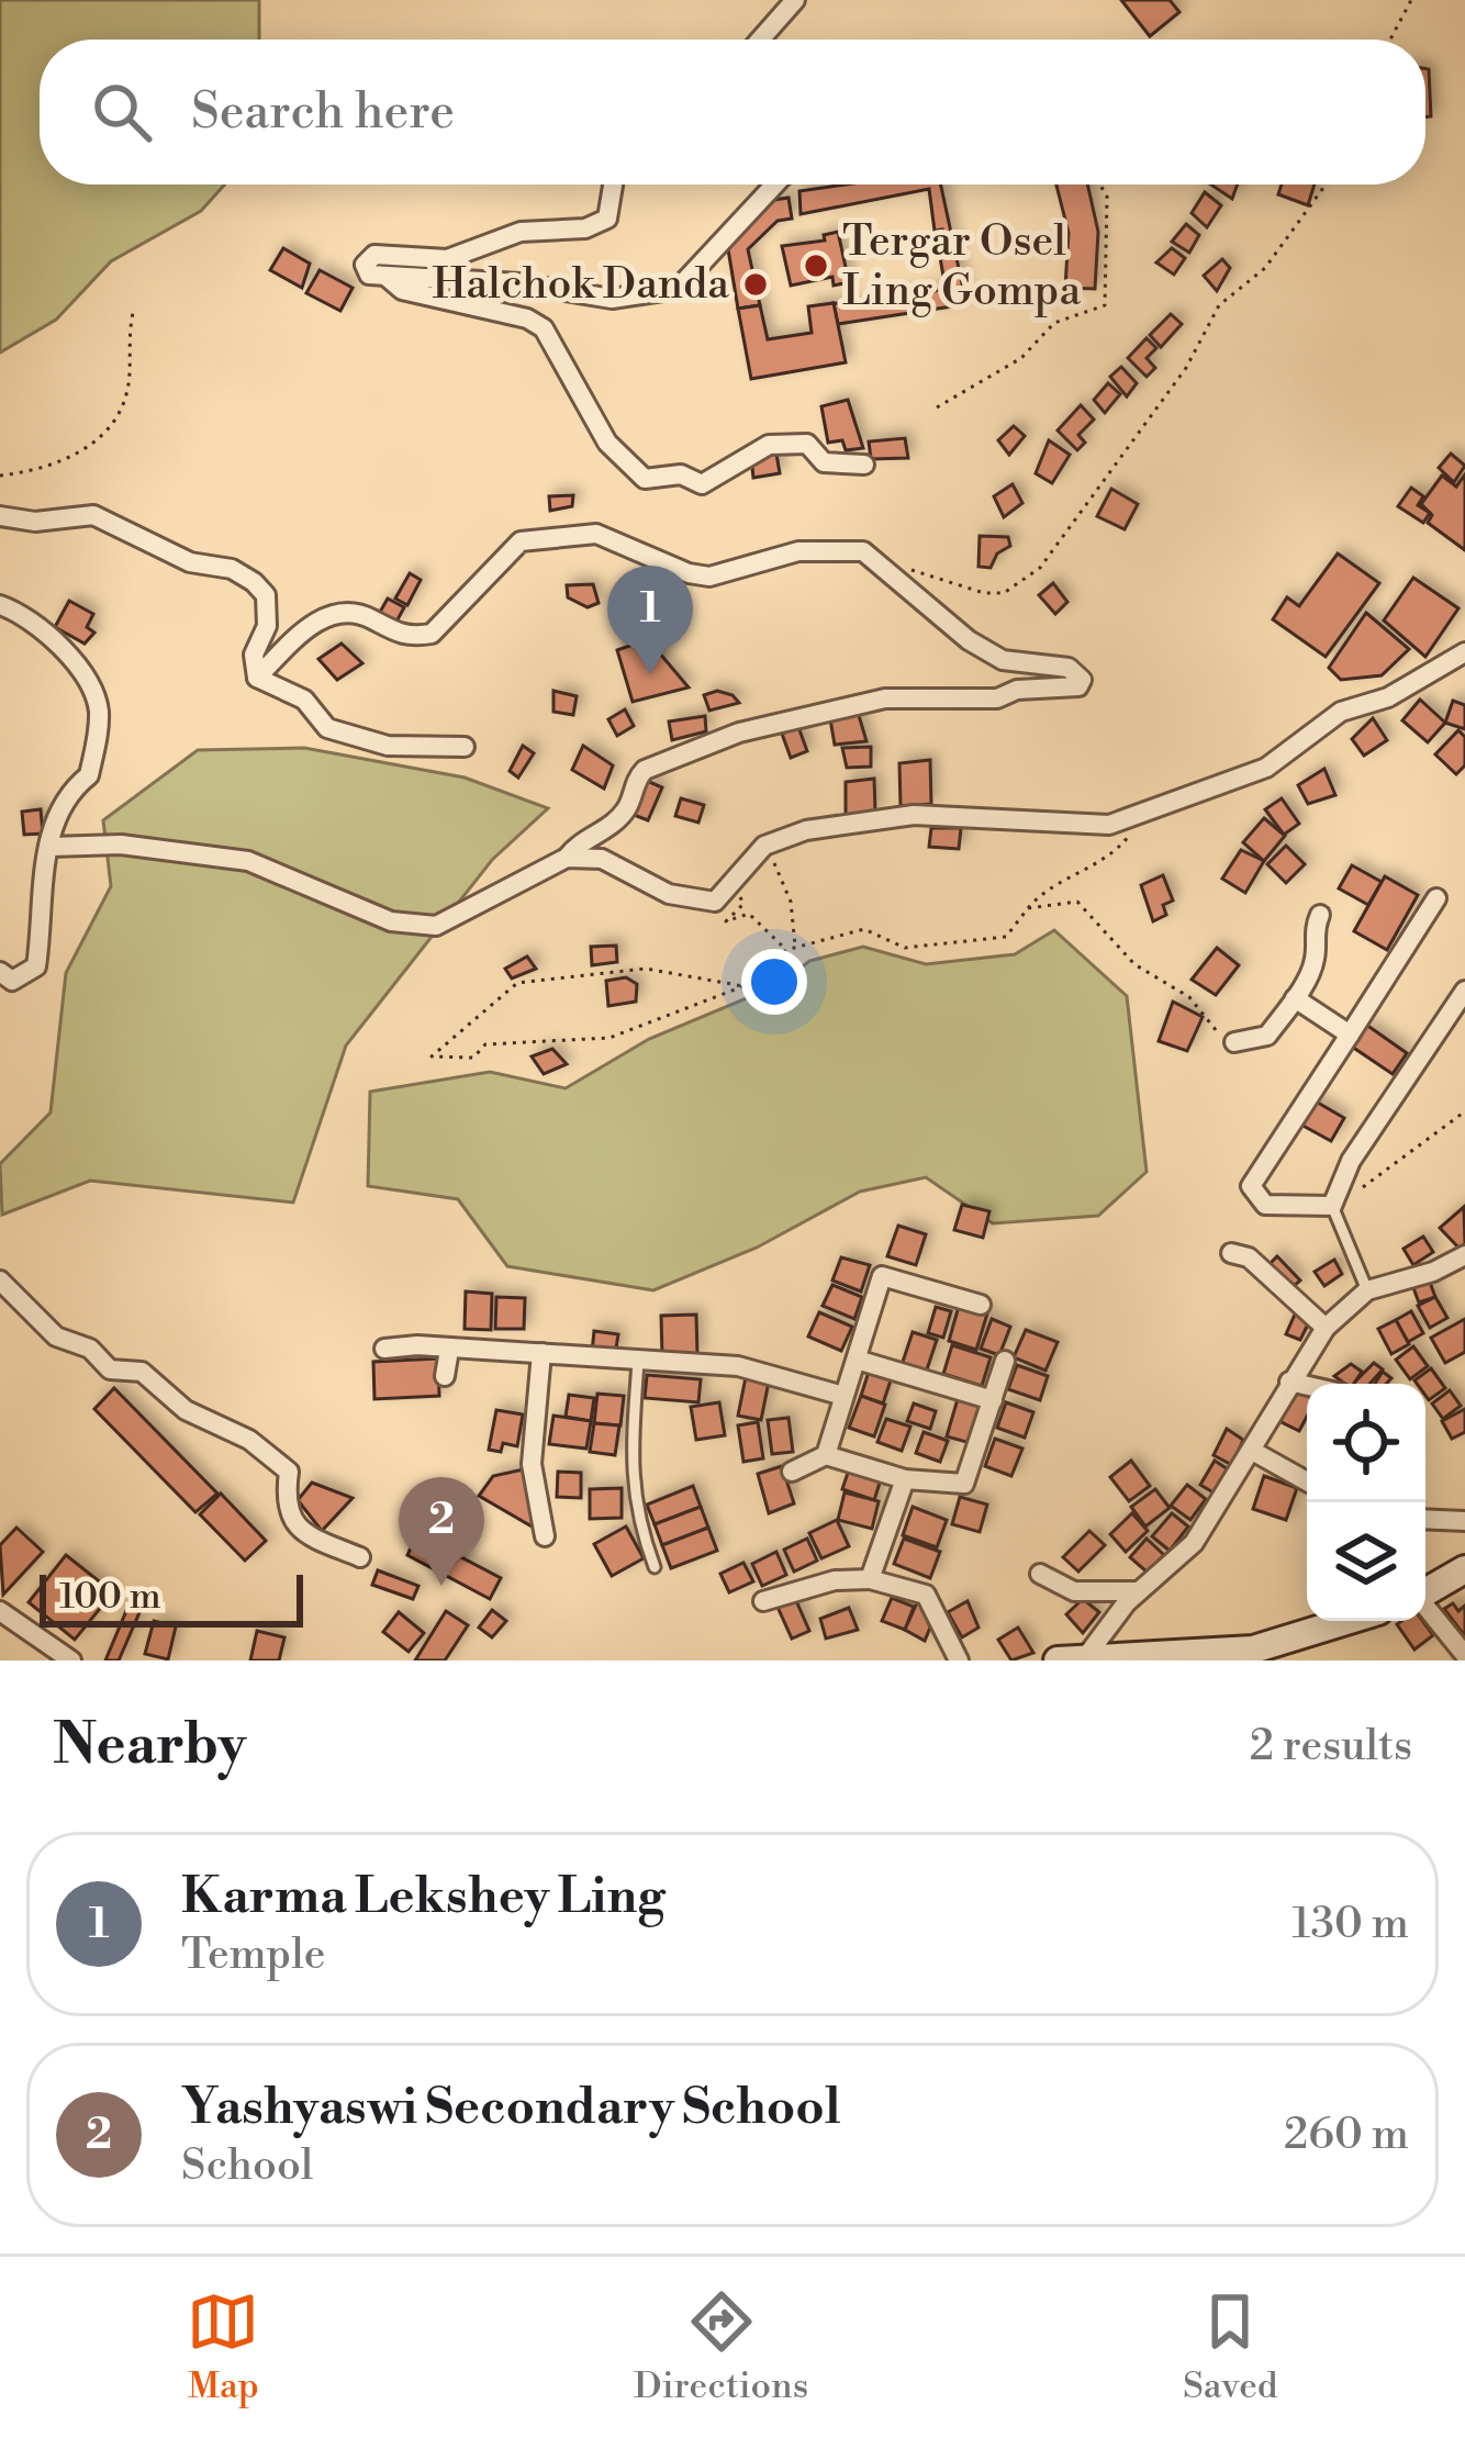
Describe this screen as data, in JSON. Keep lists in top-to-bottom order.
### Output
{
  "places": ["Tergar Osel Ling Gompa", "Halchok Danda"],
  "scale_bar": "100 m",
  "page": {
    "search": "Search here",
    "pins": ["1", "2"],
    "scale": "100 m",
    "heading": ["Nearby", "2 results"],
    "list": [
      {
        "mark": "1",
        "name": "Karma Lekshey Ling",
        "note": "Temple",
        "value": "130 m"
      },
      {
        "mark": "2",
        "name": "Yashyaswi Secondary School",
        "note": "School",
        "value": "260 m"
      }
    ],
    "nav": ["Map", "Directions", "Saved"]
  }
}
